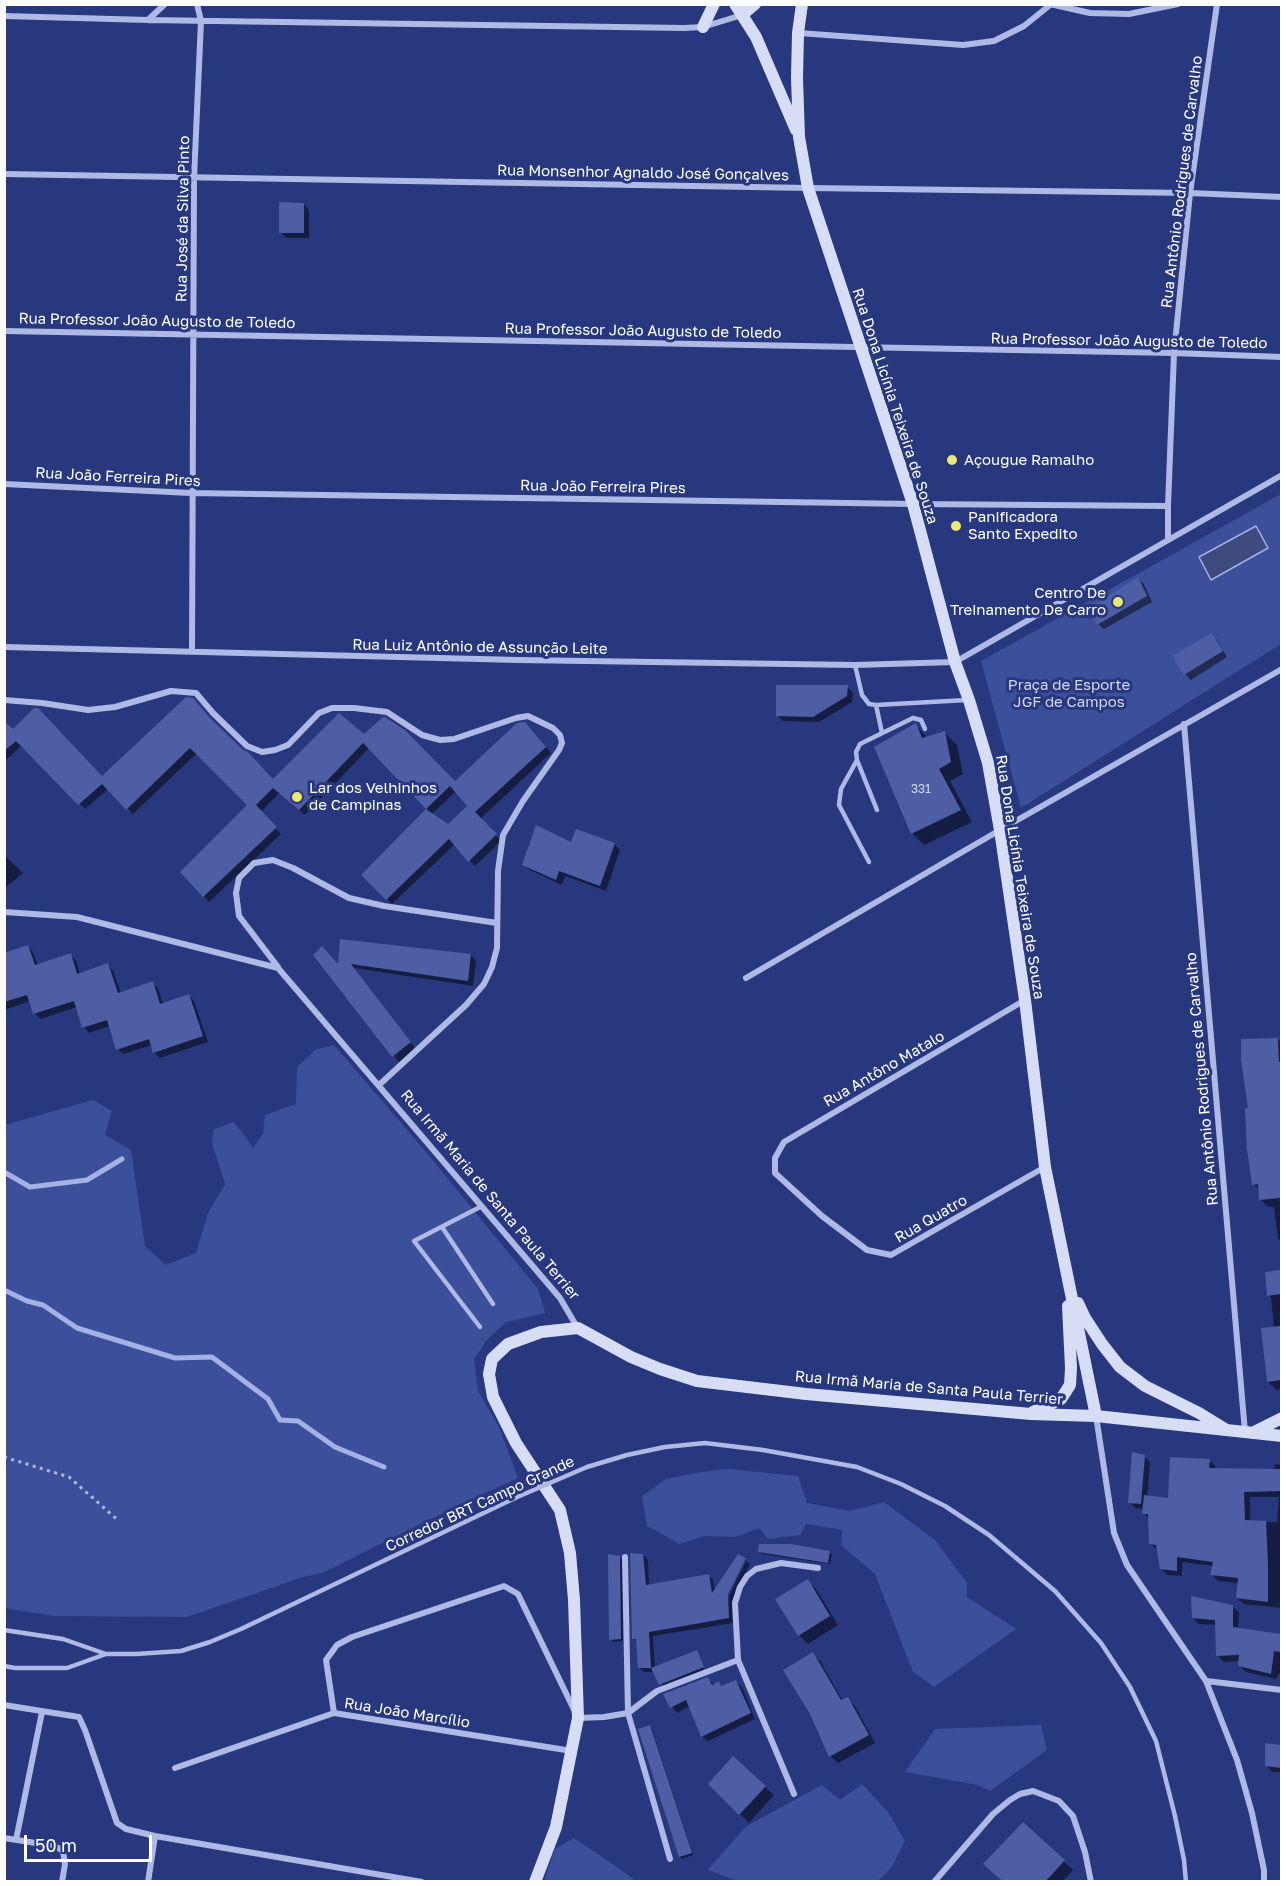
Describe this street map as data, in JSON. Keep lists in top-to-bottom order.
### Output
{
  "streets": {
    "main road": ["Rua Dona Licínia Teixeira de Souza", "Rua Irmã Maria de Santa Paula Terrier"],
    "street": [
      "Rua Monsenhor Agnaldo José Gonçalves",
      "Rua Antônio Rodrigues de Carvalho",
      "Rua José da Silva Pinto",
      "Rua Professor João Augusto de Toledo",
      "Rua João Ferreira Pires",
      "Rua Luiz Antônio de Assunção Leite",
      "Rua Antôno Matalo",
      "Rua Quatro",
      "Rua João Marcílio"
    ],
    "lane": ["Corredor BRT Campo Grande"]
  },
  "crossings": [
    ["Rua Monsenhor Agnaldo José Gonçalves", "Rua Antônio Rodrigues de Carvalho"],
    ["Rua Monsenhor Agnaldo José Gonçalves", "Rua José da Silva Pinto"],
    ["Rua Monsenhor Agnaldo José Gonçalves", "Rua Dona Licínia Teixeira de Souza"],
    ["Rua Antônio Rodrigues de Carvalho", "Rua Professor João Augusto de Toledo"],
    ["Rua Antônio Rodrigues de Carvalho", "Rua João Ferreira Pires"],
    ["Rua Antônio Rodrigues de Carvalho", "Rua Irmã Maria de Santa Paula Terrier"],
    ["Rua José da Silva Pinto", "Rua Professor João Augusto de Toledo"],
    ["Rua José da Silva Pinto", "Rua João Ferreira Pires"],
    ["Rua José da Silva Pinto", "Rua Luiz Antônio de Assunção Leite"],
    ["Rua Professor João Augusto de Toledo", "Rua Dona Licínia Teixeira de Souza"],
    ["Rua Dona Licínia Teixeira de Souza", "Rua João Ferreira Pires"],
    ["Rua Dona Licínia Teixeira de Souza", "Rua Luiz Antônio de Assunção Leite"],
    ["Rua Dona Licínia Teixeira de Souza", "Rua Antôno Matalo"],
    ["Rua Dona Licínia Teixeira de Souza", "Rua Irmã Maria de Santa Paula Terrier"],
    ["Rua Dona Licínia Teixeira de Souza", "Rua Quatro"],
    ["Rua Antôno Matalo", "Rua Quatro"]
  ],
  "parks": ["Praça de Esporte JGF de Campos"],
  "places": [
    "Açougue Ramalho",
    "Panificadora Santo Expedito",
    "Centro De Treinamento De Carro",
    "Lar dos Velhinhos de Campinas"
  ],
  "house_numbers": ["331"],
  "scale_bar": "50 m"
}
